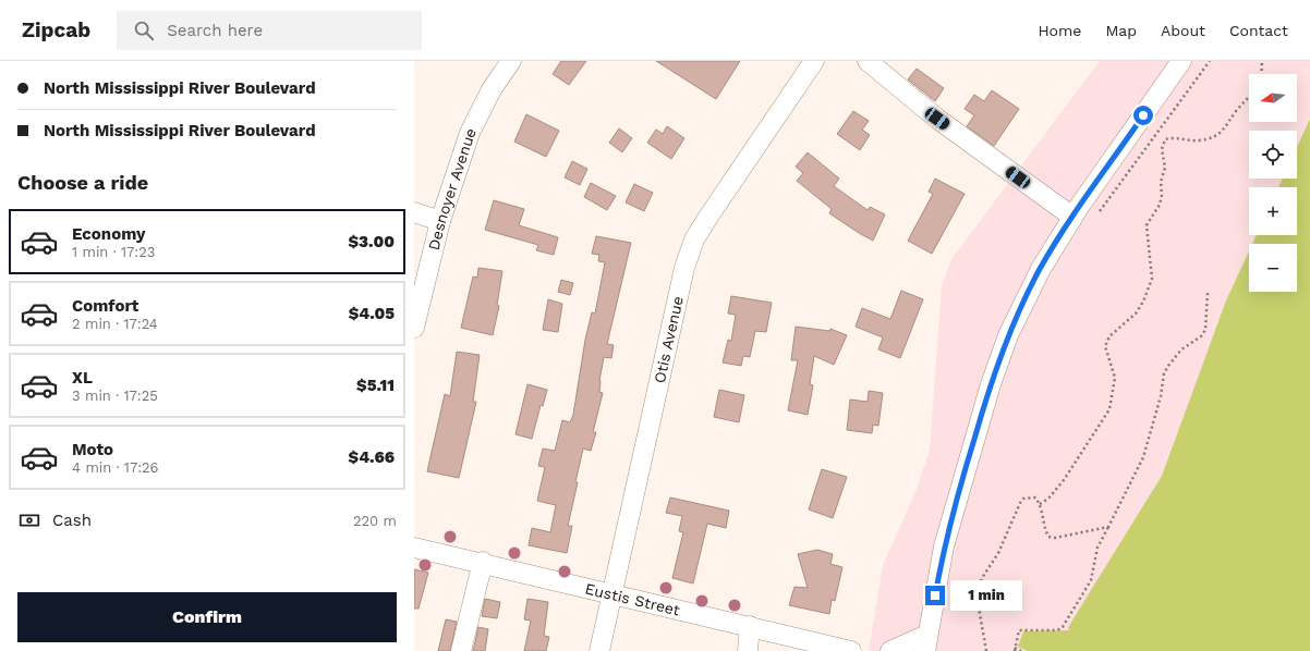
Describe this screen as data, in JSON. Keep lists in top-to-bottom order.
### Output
{
  "streets": {
    "street": ["Desnoyer Avenue", "Otis Avenue", "Eustis Street"]
  },
  "crossings": [
    ["Otis Avenue", "Eustis Street"]
  ],
  "north": "left",
  "page": {
    "header": "Zipcab",
    "search": "Search here",
    "nav": [
      "Home",
      "Map",
      "About",
      "Contact"
    ],
    "banner": ["North Mississippi River Boulevard", "North Mississippi River Boulevard"],
    "map_buttons": ["+", "−"],
    "heading": "Choose a ride",
    "list": [
      {
        "name": "Economy",
        "note": "1 min · 17:23",
        "value": "$3.00"
      },
      {
        "name": "Comfort",
        "note": "2 min · 17:24",
        "value": "$4.05"
      },
      {
        "name": "XL",
        "note": "3 min · 17:25",
        "value": "$5.11"
      },
      {
        "name": "Moto",
        "note": "4 min · 17:26",
        "value": "$4.66"
      }
    ],
    "pay": ["Cash", "220 m"],
    "bubble": "1 min",
    "buttons": "Confirm"
  }
}
